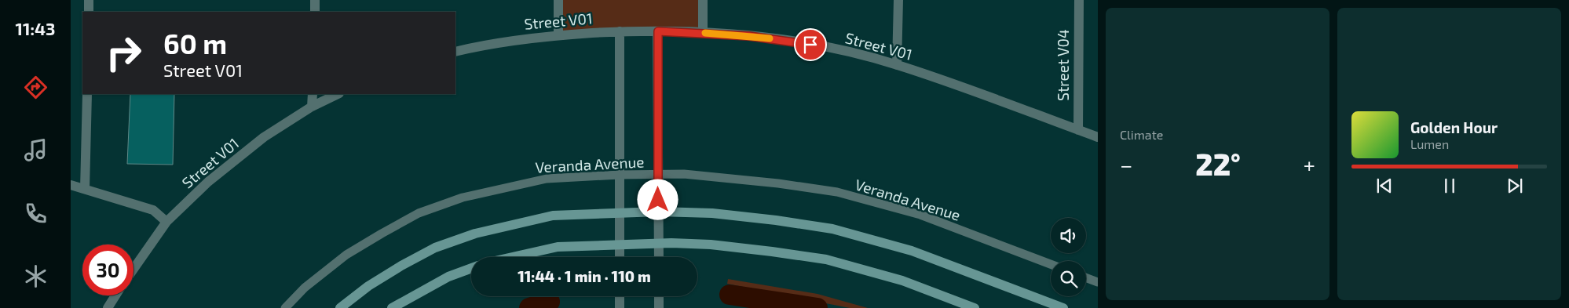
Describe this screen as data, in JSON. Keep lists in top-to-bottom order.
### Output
{
  "streets": {
    "street": ["Street V01", "Street V04"],
    "lane": ["Veranda Avenue"]
  },
  "crossings": [
    ["Street V01", "Street V04"]
  ],
  "page": {
    "tabs": "11:43",
    "tile": "Climate",
    "turn": ["60 m", "Street V01"],
    "song": ["Golden Hour", "Lumen"],
    "heat": ["−", "22°", "+"],
    "limit": "30",
    "trip": "11:44 · 1 min · 110 m"
  }
}
